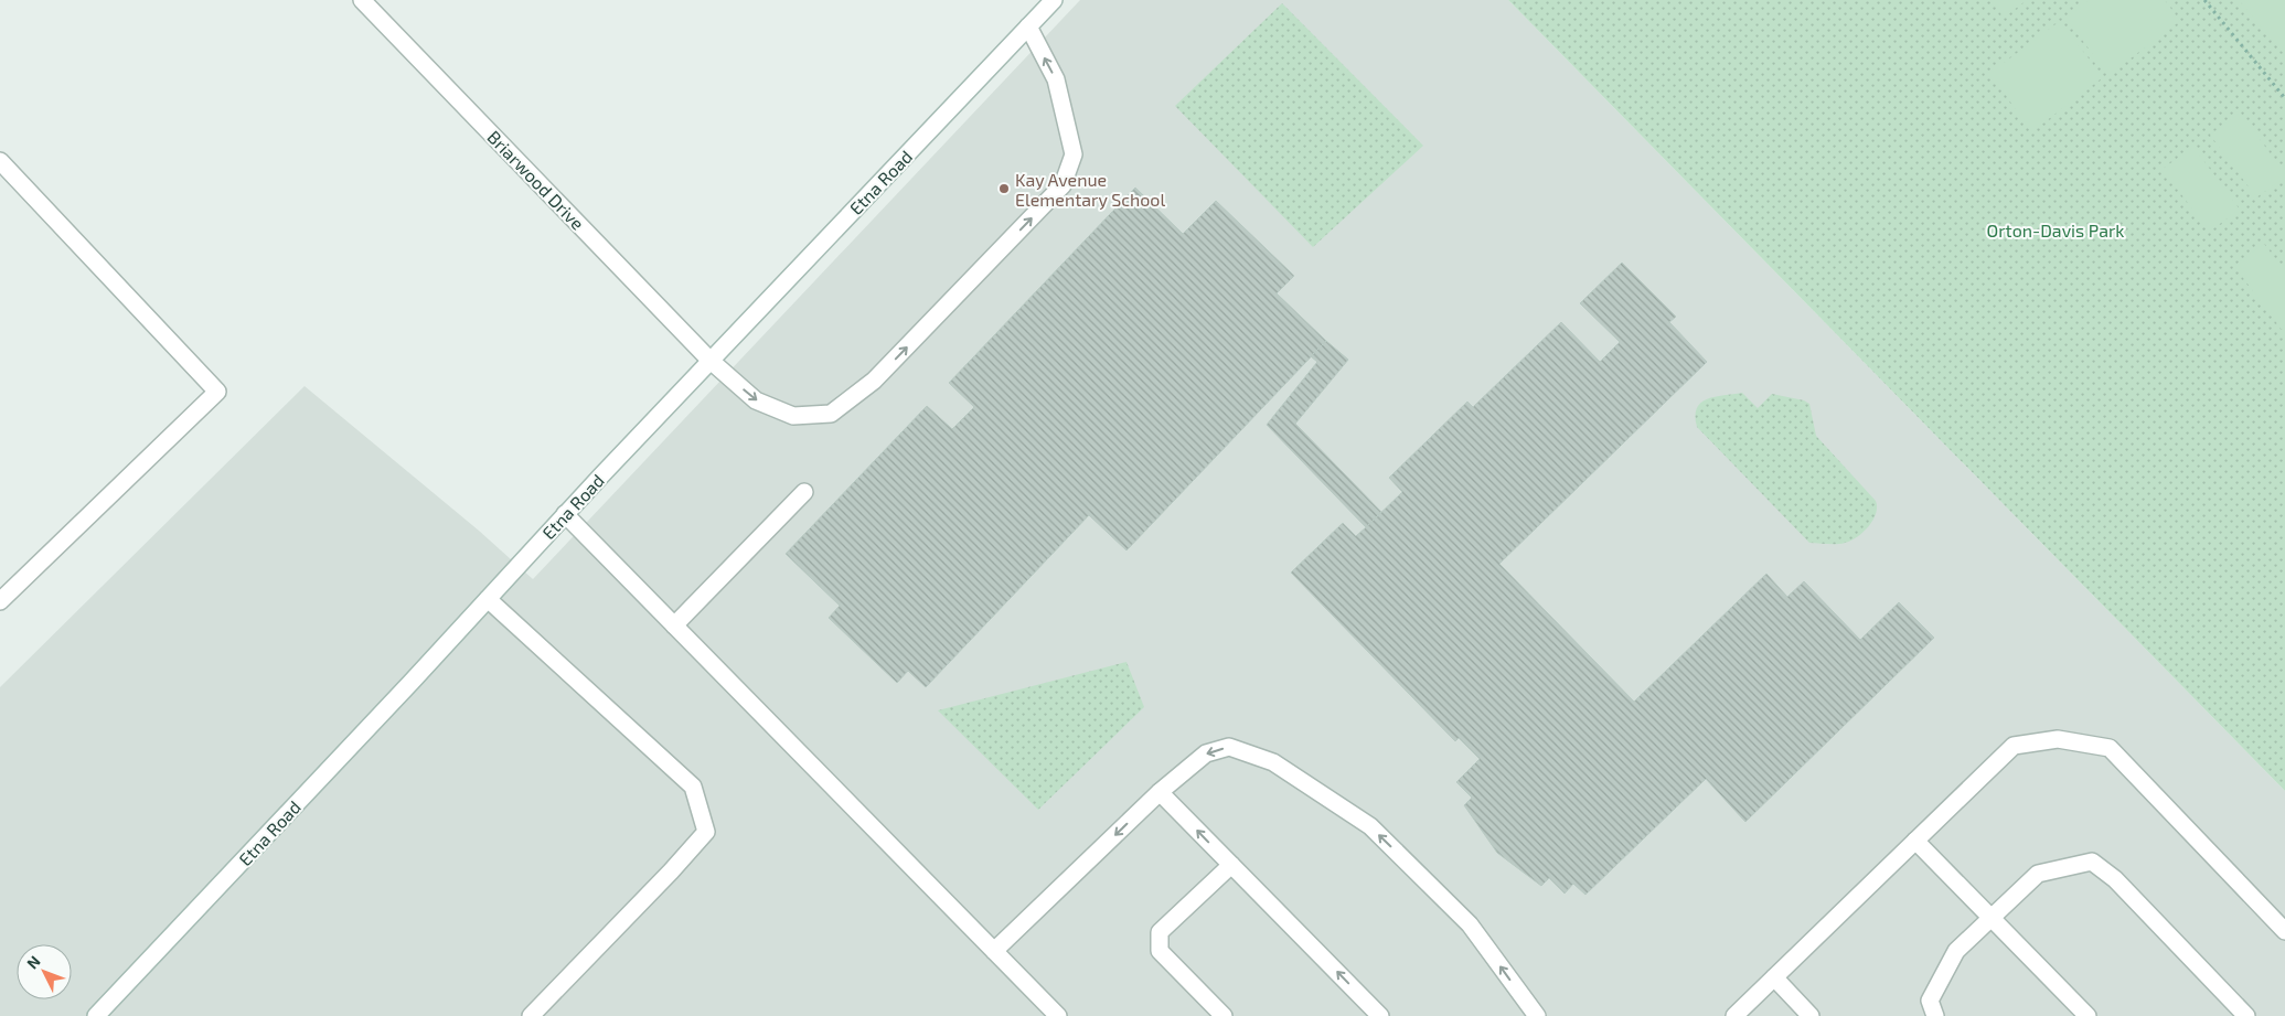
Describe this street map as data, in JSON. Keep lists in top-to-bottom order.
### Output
{
  "streets": {
    "street": ["Briarwood Drive", "Etna Road"]
  },
  "crossings": [
    ["Briarwood Drive", "Etna Road"]
  ],
  "parks": ["Orton-Davis Park"],
  "places": ["Kay Avenue Elementary School"],
  "north": "top left"
}
